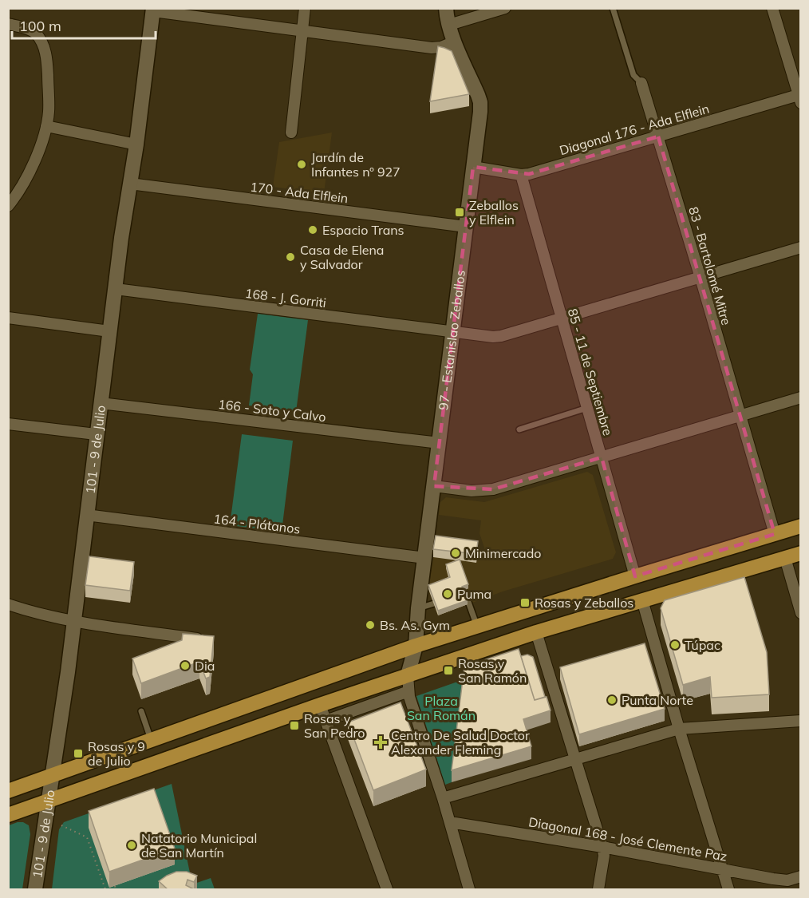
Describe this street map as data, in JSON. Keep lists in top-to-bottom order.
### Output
{
  "streets": {
    "street": [
      "Diagonal 176 - Ada Elflein",
      "170 - Ada Elflein",
      "83 - Bartolomé Mitre",
      "168 - J. Gorriti",
      "97 - Estanislao Zeballos",
      "85 - 11 de Septiembre",
      "166 - Soto y Calvo",
      "101 - 9 de Julio",
      "164 - Plátanos",
      "Diagonal 168 - José Clemente Paz"
    ]
  },
  "crossings": [
    ["Diagonal 176 - Ada Elflein", "83 - Bartolomé Mitre"],
    ["Diagonal 176 - Ada Elflein", "97 - Estanislao Zeballos"],
    ["Diagonal 176 - Ada Elflein", "85 - 11 de Septiembre"],
    ["170 - Ada Elflein", "97 - Estanislao Zeballos"],
    ["170 - Ada Elflein", "101 - 9 de Julio"],
    ["83 - Bartolomé Mitre", "168 - J. Gorriti"],
    ["168 - J. Gorriti", "97 - Estanislao Zeballos"],
    ["168 - J. Gorriti", "85 - 11 de Septiembre"],
    ["168 - J. Gorriti", "101 - 9 de Julio"],
    ["97 - Estanislao Zeballos", "166 - Soto y Calvo"],
    ["97 - Estanislao Zeballos", "164 - Plátanos"],
    ["166 - Soto y Calvo", "101 - 9 de Julio"],
    ["101 - 9 de Julio", "164 - Plátanos"]
  ],
  "parks": ["Plaza San Román"],
  "places": {
    "other": [
      "Jardín de Infantes nº 927",
      "Espacio Trans",
      "Casa de Elena y Salvador",
      "Minimercado",
      "Puma",
      "Bs. As. Gym",
      "Túpac",
      "Dia",
      "Punta Norte",
      "Natatorio Municipal de San Martín"
    ],
    "transit": [
      "Zeballos y Elflein",
      "Rosas y Zeballos",
      "Rosas y San Ramón",
      "Rosas y San Pedro",
      "Rosas y 9 de Julio"
    ],
    "health": ["Centro De Salud Doctor Alexander Fleming"]
  },
  "scale_bar": "100 m"
}
